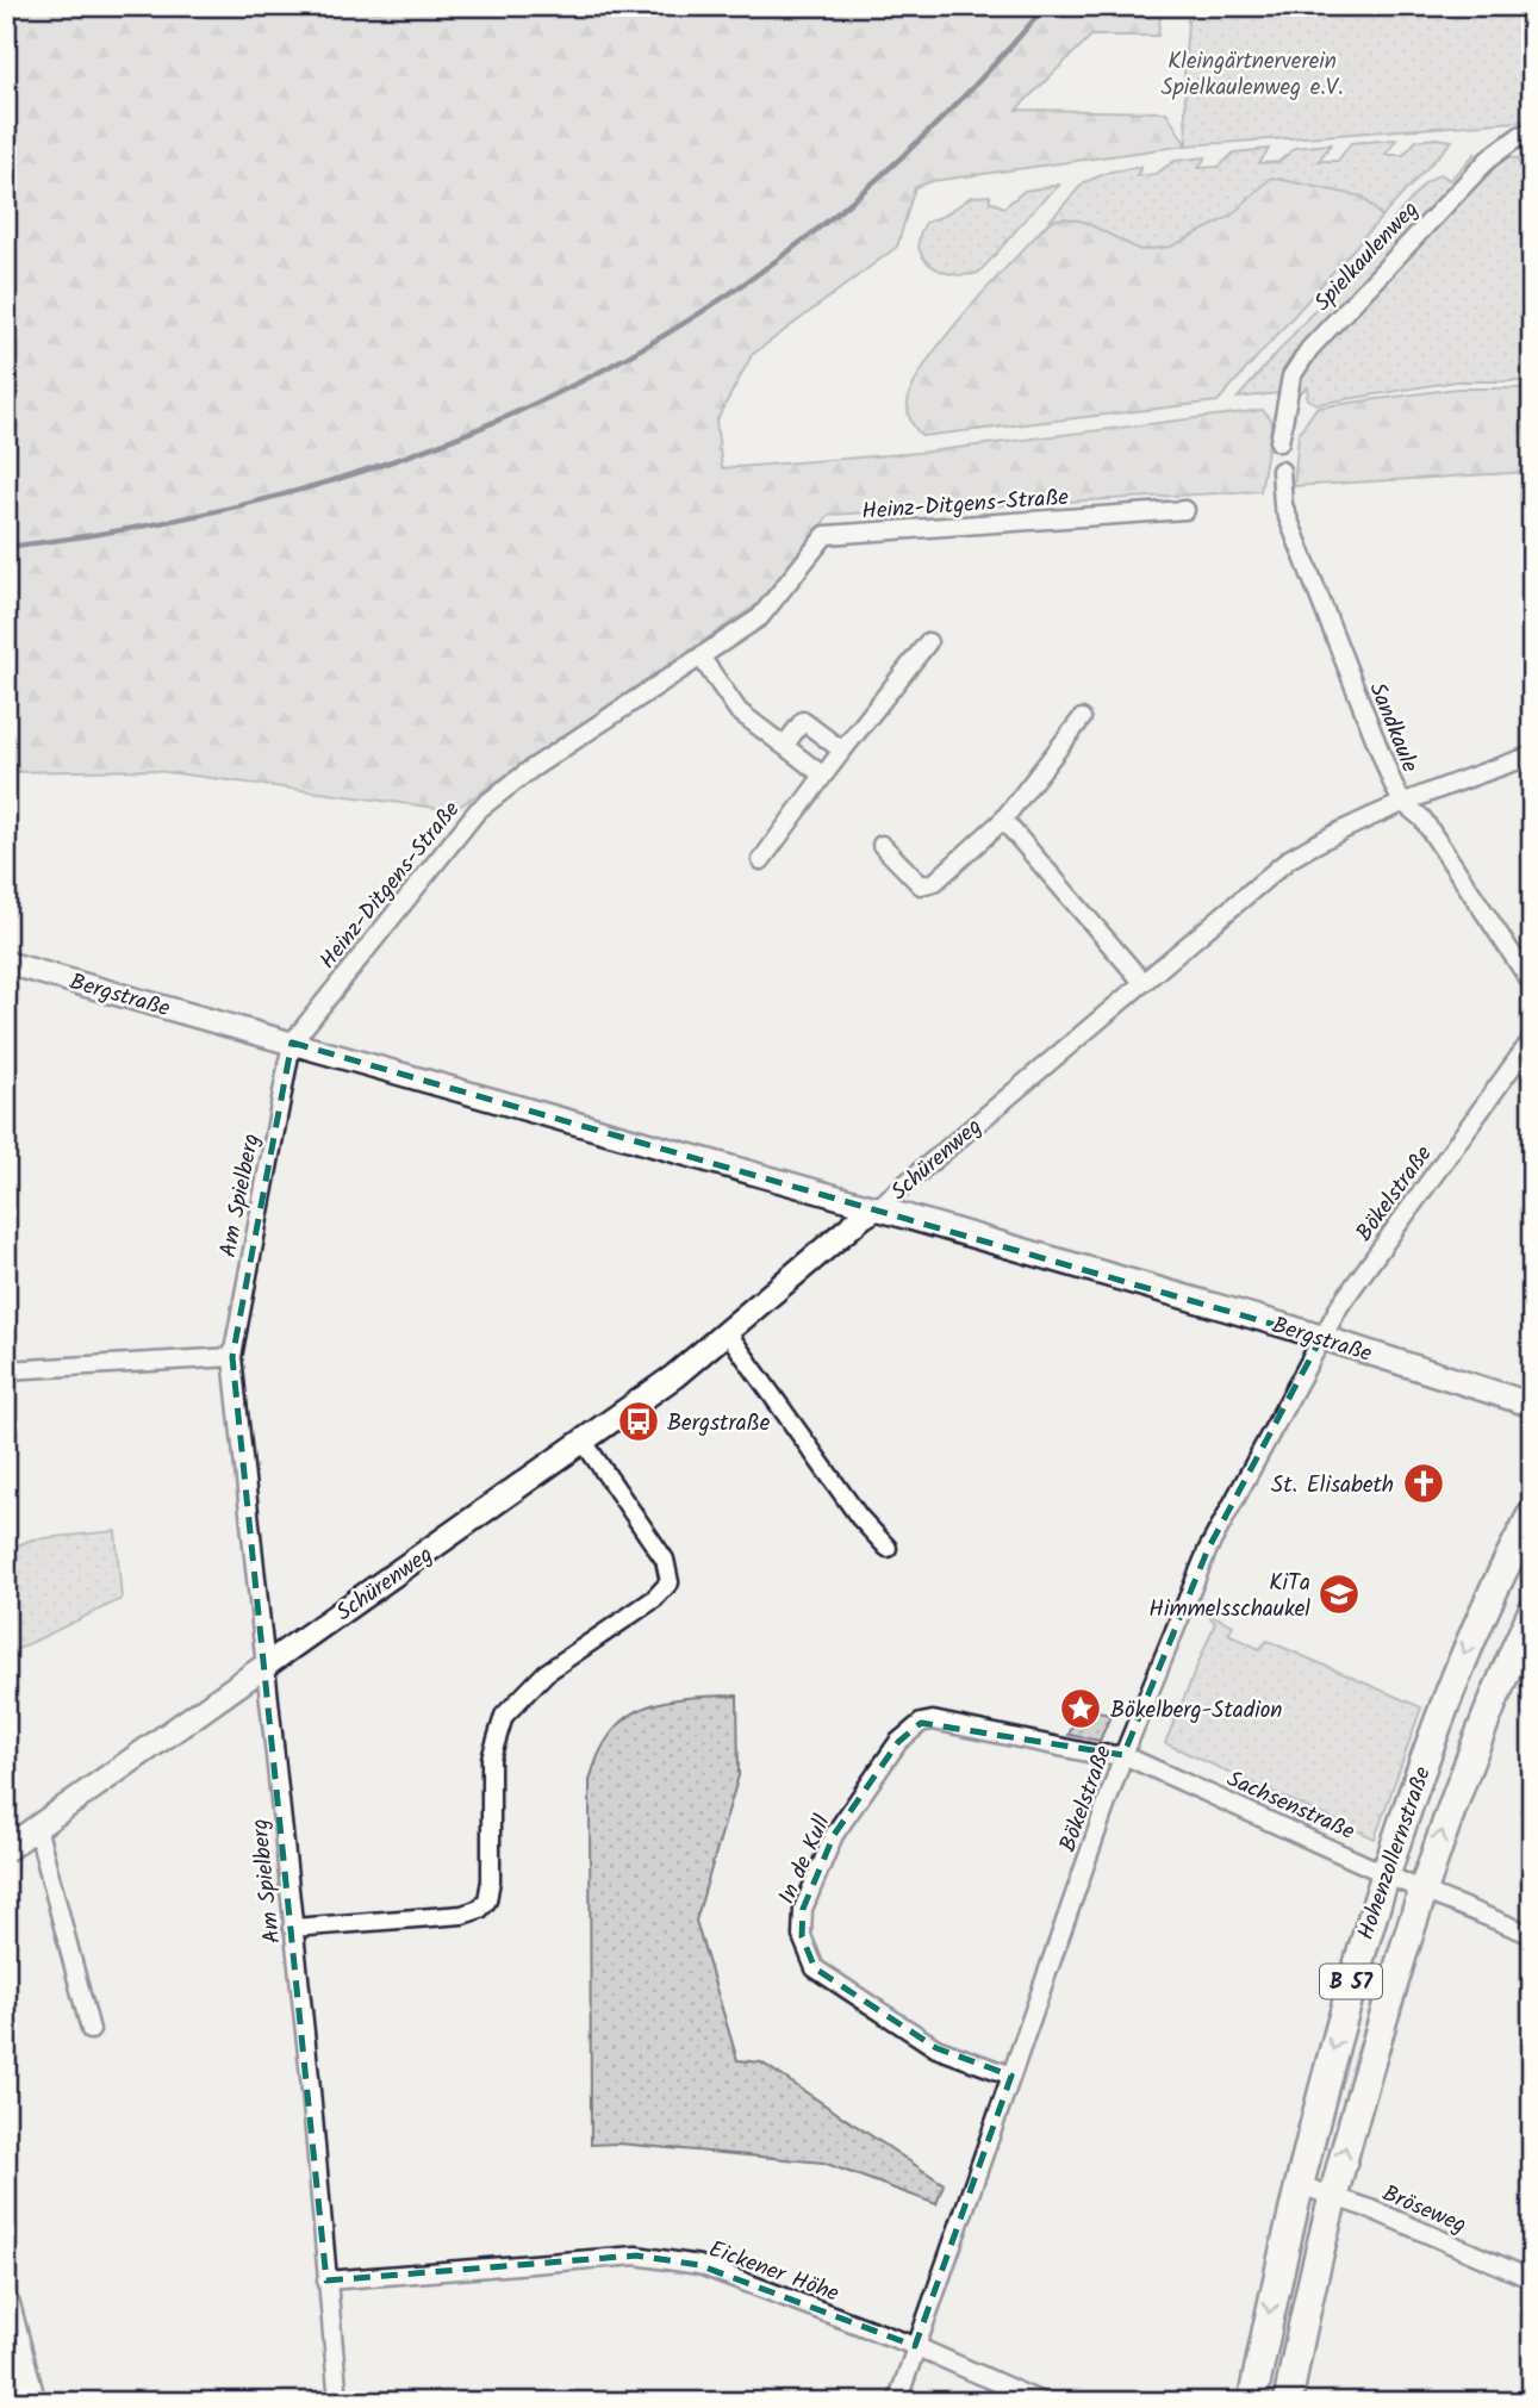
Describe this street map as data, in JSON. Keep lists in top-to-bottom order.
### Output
{
  "streets": {
    "main road": [
      "Bergstraße",
      "Schürenweg",
      "Hohenzollernstraße",
      "B 57"
    ],
    "street": [
      "Spielkaulenweg",
      "Heinz-Ditgens-Straße",
      "Sandkaule",
      "Bökelstraße",
      "Am Spielberg",
      "Sachsenstraße",
      "In de Kull",
      "Bröseweg",
      "Eickener Höhe"
    ]
  },
  "crossings": [
    ["Heinz-Ditgens-Straße", "Bergstraße"],
    ["Heinz-Ditgens-Straße", "Am Spielberg"],
    ["Sandkaule", "Schürenweg"],
    ["Bergstraße", "Schürenweg"],
    ["Bergstraße", "Bökelstraße"],
    ["Bergstraße", "Am Spielberg"],
    ["Schürenweg", "Am Spielberg"],
    ["Bökelstraße", "Sachsenstraße"],
    ["Bökelstraße", "In de Kull"],
    ["Bökelstraße", "Eickener Höhe"],
    ["Am Spielberg", "Eickener Höhe"],
    ["Sachsenstraße", "Hohenzollernstraße"],
    ["Sachsenstraße", "In de Kull"],
    ["Hohenzollernstraße", "Bröseweg"]
  ],
  "parks": ["Kleingärtnerverein Spielkaulenweg e.V."],
  "places": {
    "bus stop": ["Bergstraße"],
    "church": ["St. Elisabeth"],
    "school or university": ["KiTa Himmelsschaukel"],
    "place": ["Bökelberg-Stadion"]
  }
}
